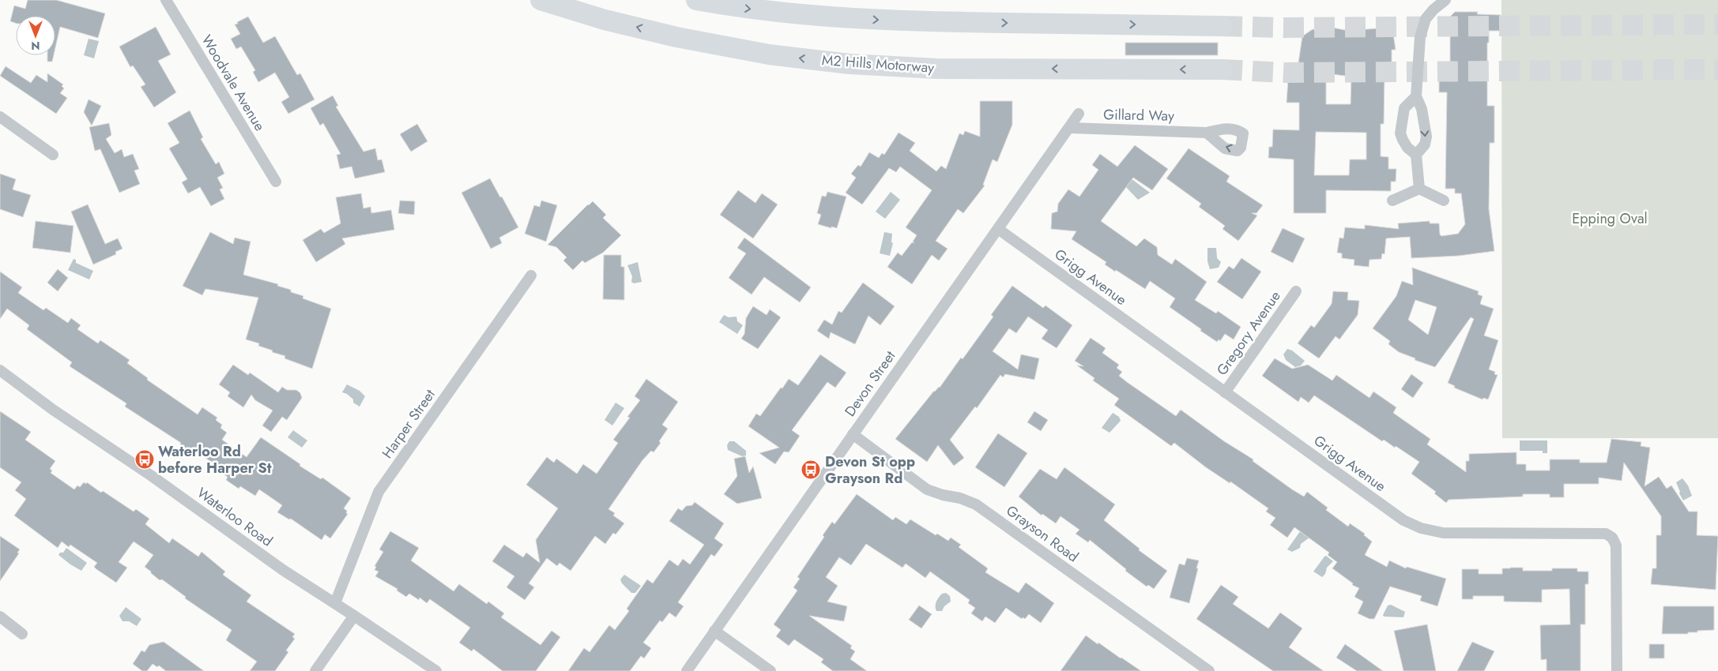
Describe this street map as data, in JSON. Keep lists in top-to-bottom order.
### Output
{
  "streets": {
    "highway": ["M2 Hills Motorway"],
    "street": [
      "Woodvale Avenue",
      "Gillard Way",
      "Grigg Avenue",
      "Gregory Avenue",
      "Devon Street",
      "Harper Street",
      "Waterloo Road",
      "Grayson Road"
    ]
  },
  "crossings": [
    ["Gillard Way", "Devon Street"],
    ["Grigg Avenue", "Gregory Avenue"],
    ["Grigg Avenue", "Devon Street"],
    ["Devon Street", "Grayson Road"],
    ["Harper Street", "Waterloo Road"]
  ],
  "parks": ["Epping Oval"],
  "places": {
    "bus stop": ["Waterloo Rd before Harper St", "Devon St opp Grayson Rd"]
  },
  "north": "bottom"
}
